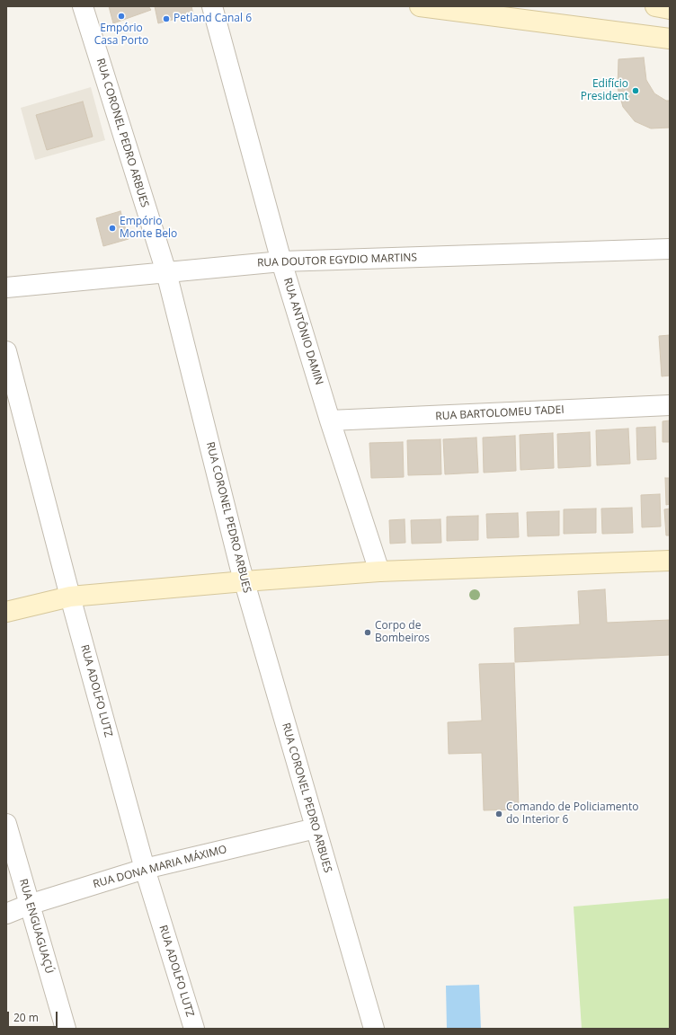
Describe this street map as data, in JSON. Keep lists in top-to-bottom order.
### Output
{
  "streets": {
    "street": [
      "RUA CORONEL PEDRO ARBUES",
      "RUA DOUTOR EGYDIO MARTINS",
      "RUA ANTÔNIO DAMIN",
      "RUA BARTOLOMEU TADEI",
      "RUA ADOLFO LUTZ",
      "RUA DONA MARIA MÁXIMO",
      "RUA ENGUAGUAÇÚ"
    ]
  },
  "crossings": [
    ["RUA CORONEL PEDRO ARBUES", "RUA DOUTOR EGYDIO MARTINS"],
    ["RUA CORONEL PEDRO ARBUES", "RUA DONA MARIA MÁXIMO"],
    ["RUA DOUTOR EGYDIO MARTINS", "RUA ANTÔNIO DAMIN"],
    ["RUA ANTÔNIO DAMIN", "RUA BARTOLOMEU TADEI"],
    ["RUA ADOLFO LUTZ", "RUA DONA MARIA MÁXIMO"],
    ["RUA DONA MARIA MÁXIMO", "RUA ENGUAGUAÇÚ"]
  ],
  "places": [
    "Empório Casa Porto",
    "Petland Canal 6",
    "Edifício President",
    "Empório Monte Belo",
    "Corpo de Bombeiros",
    "Comando de Policiamento do Interior 6"
  ],
  "scale_bar": "20 m"
}
